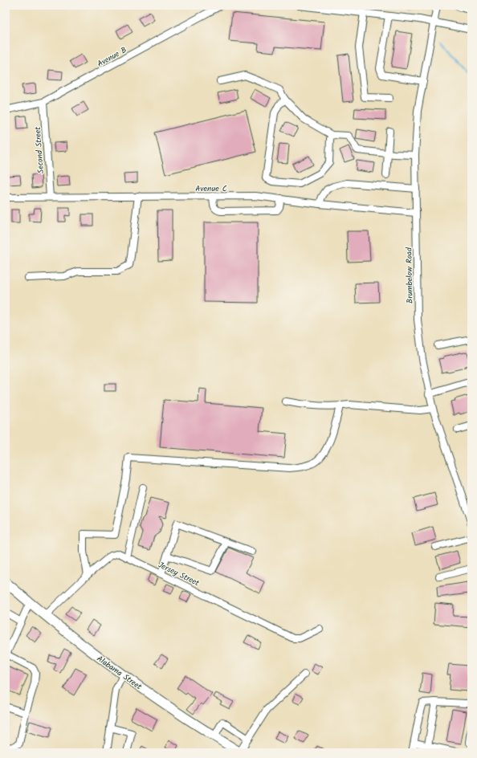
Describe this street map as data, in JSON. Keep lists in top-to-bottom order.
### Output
{
  "streets": {
    "main road": ["Alabama Street"],
    "street": [
      "Avenue B",
      "Second Street",
      "Avenue C",
      "Brumbelow Road",
      "Jersey Street"
    ]
  },
  "crossings": [
    ["Avenue B", "Second Street"],
    ["Second Street", "Avenue C"],
    ["Avenue C", "Brumbelow Road"],
    ["Jersey Street", "Alabama Street"]
  ]
}
